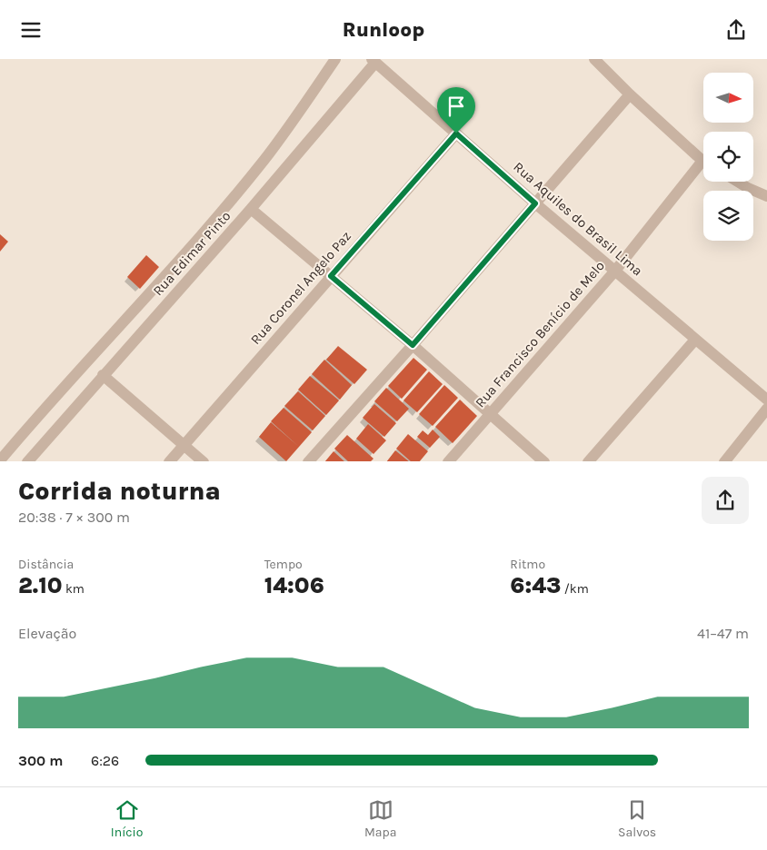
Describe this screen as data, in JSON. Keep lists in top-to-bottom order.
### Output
{
  "streets": {
    "street": [
      "Rua Aquiles do Brasil Lima",
      "Rua Edimar Pinto",
      "Rua Coronel Angelo Paz",
      "Rua Francisco Benício de Melo"
    ]
  },
  "crossings": [
    ["Rua Aquiles do Brasil Lima", "Rua Edimar Pinto"],
    ["Rua Aquiles do Brasil Lima", "Rua Coronel Angelo Paz"],
    ["Rua Aquiles do Brasil Lima", "Rua Francisco Benício de Melo"]
  ],
  "north": "right",
  "page": {
    "header": "Runloop",
    "heading": ["Corrida noturna", "20:38 · 7 × 300 m"],
    "stats": [
      ["Distância", "2.10 km"],
      ["Tempo", "14:06"],
      ["Ritmo", "6:43 /km"]
    ],
    "chart": ["Elevação", "41–47 m"],
    "list": [
      {
        "name": "300 m",
        "note": "6:26"
      }
    ],
    "tabs": ["Início", "Mapa", "Salvos"]
  }
}
